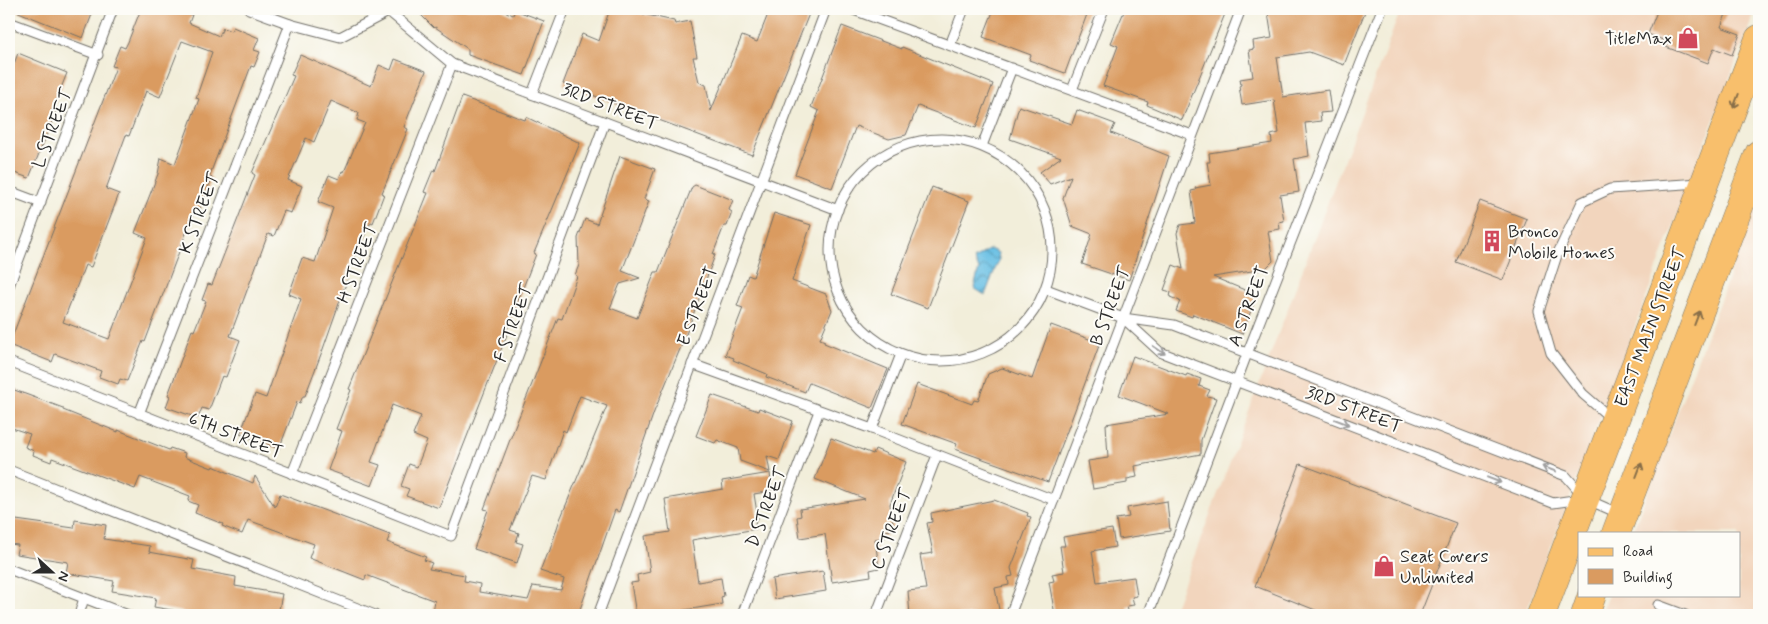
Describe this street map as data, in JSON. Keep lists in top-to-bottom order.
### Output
{
  "streets": {
    "main road": ["EAST MAIN STREET"],
    "lane": [
      "3RD STREET",
      "L STREET",
      "K STREET",
      "H STREET",
      "E STREET",
      "B STREET",
      "A STREET",
      "F STREET",
      "6TH STREET",
      "D STREET",
      "C STREET"
    ]
  },
  "crossings": [
    ["3RD STREET", "H STREET"],
    ["3RD STREET", "E STREET"],
    ["3RD STREET", "B STREET"],
    ["3RD STREET", "A STREET"],
    ["3RD STREET", "F STREET"],
    ["3RD STREET", "EAST MAIN STREET"],
    ["K STREET", "6TH STREET"],
    ["H STREET", "6TH STREET"],
    ["F STREET", "6TH STREET"]
  ],
  "places": {
    "shop": ["TitleMax", "Seat Covers Unlimited"],
    "building": ["Bronco Mobile Homes"]
  },
  "legend": ["Road", "Building"],
  "north": "right"
}
